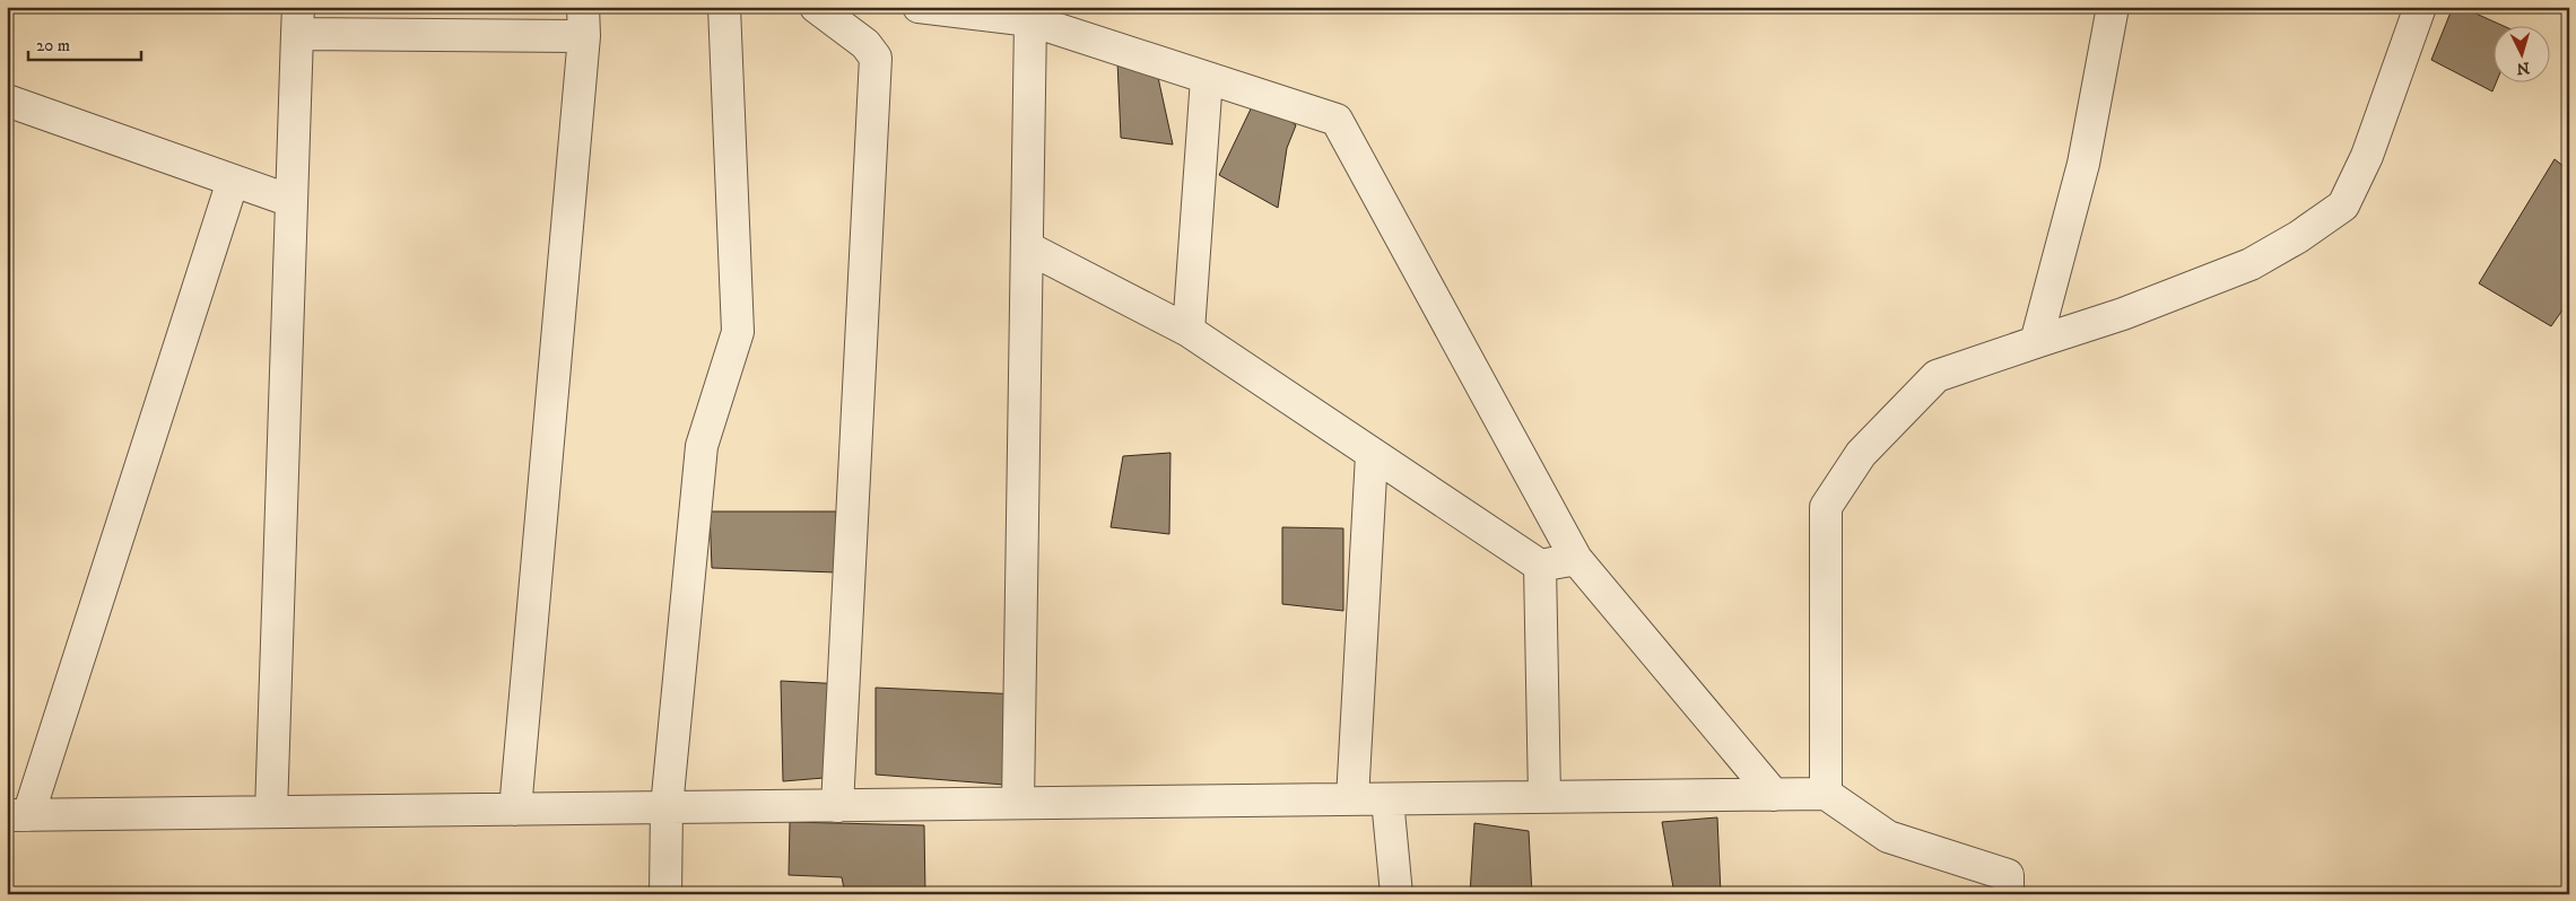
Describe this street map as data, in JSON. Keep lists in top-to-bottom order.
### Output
{
  "scale_bar": "20 m",
  "north": "bottom"
}
